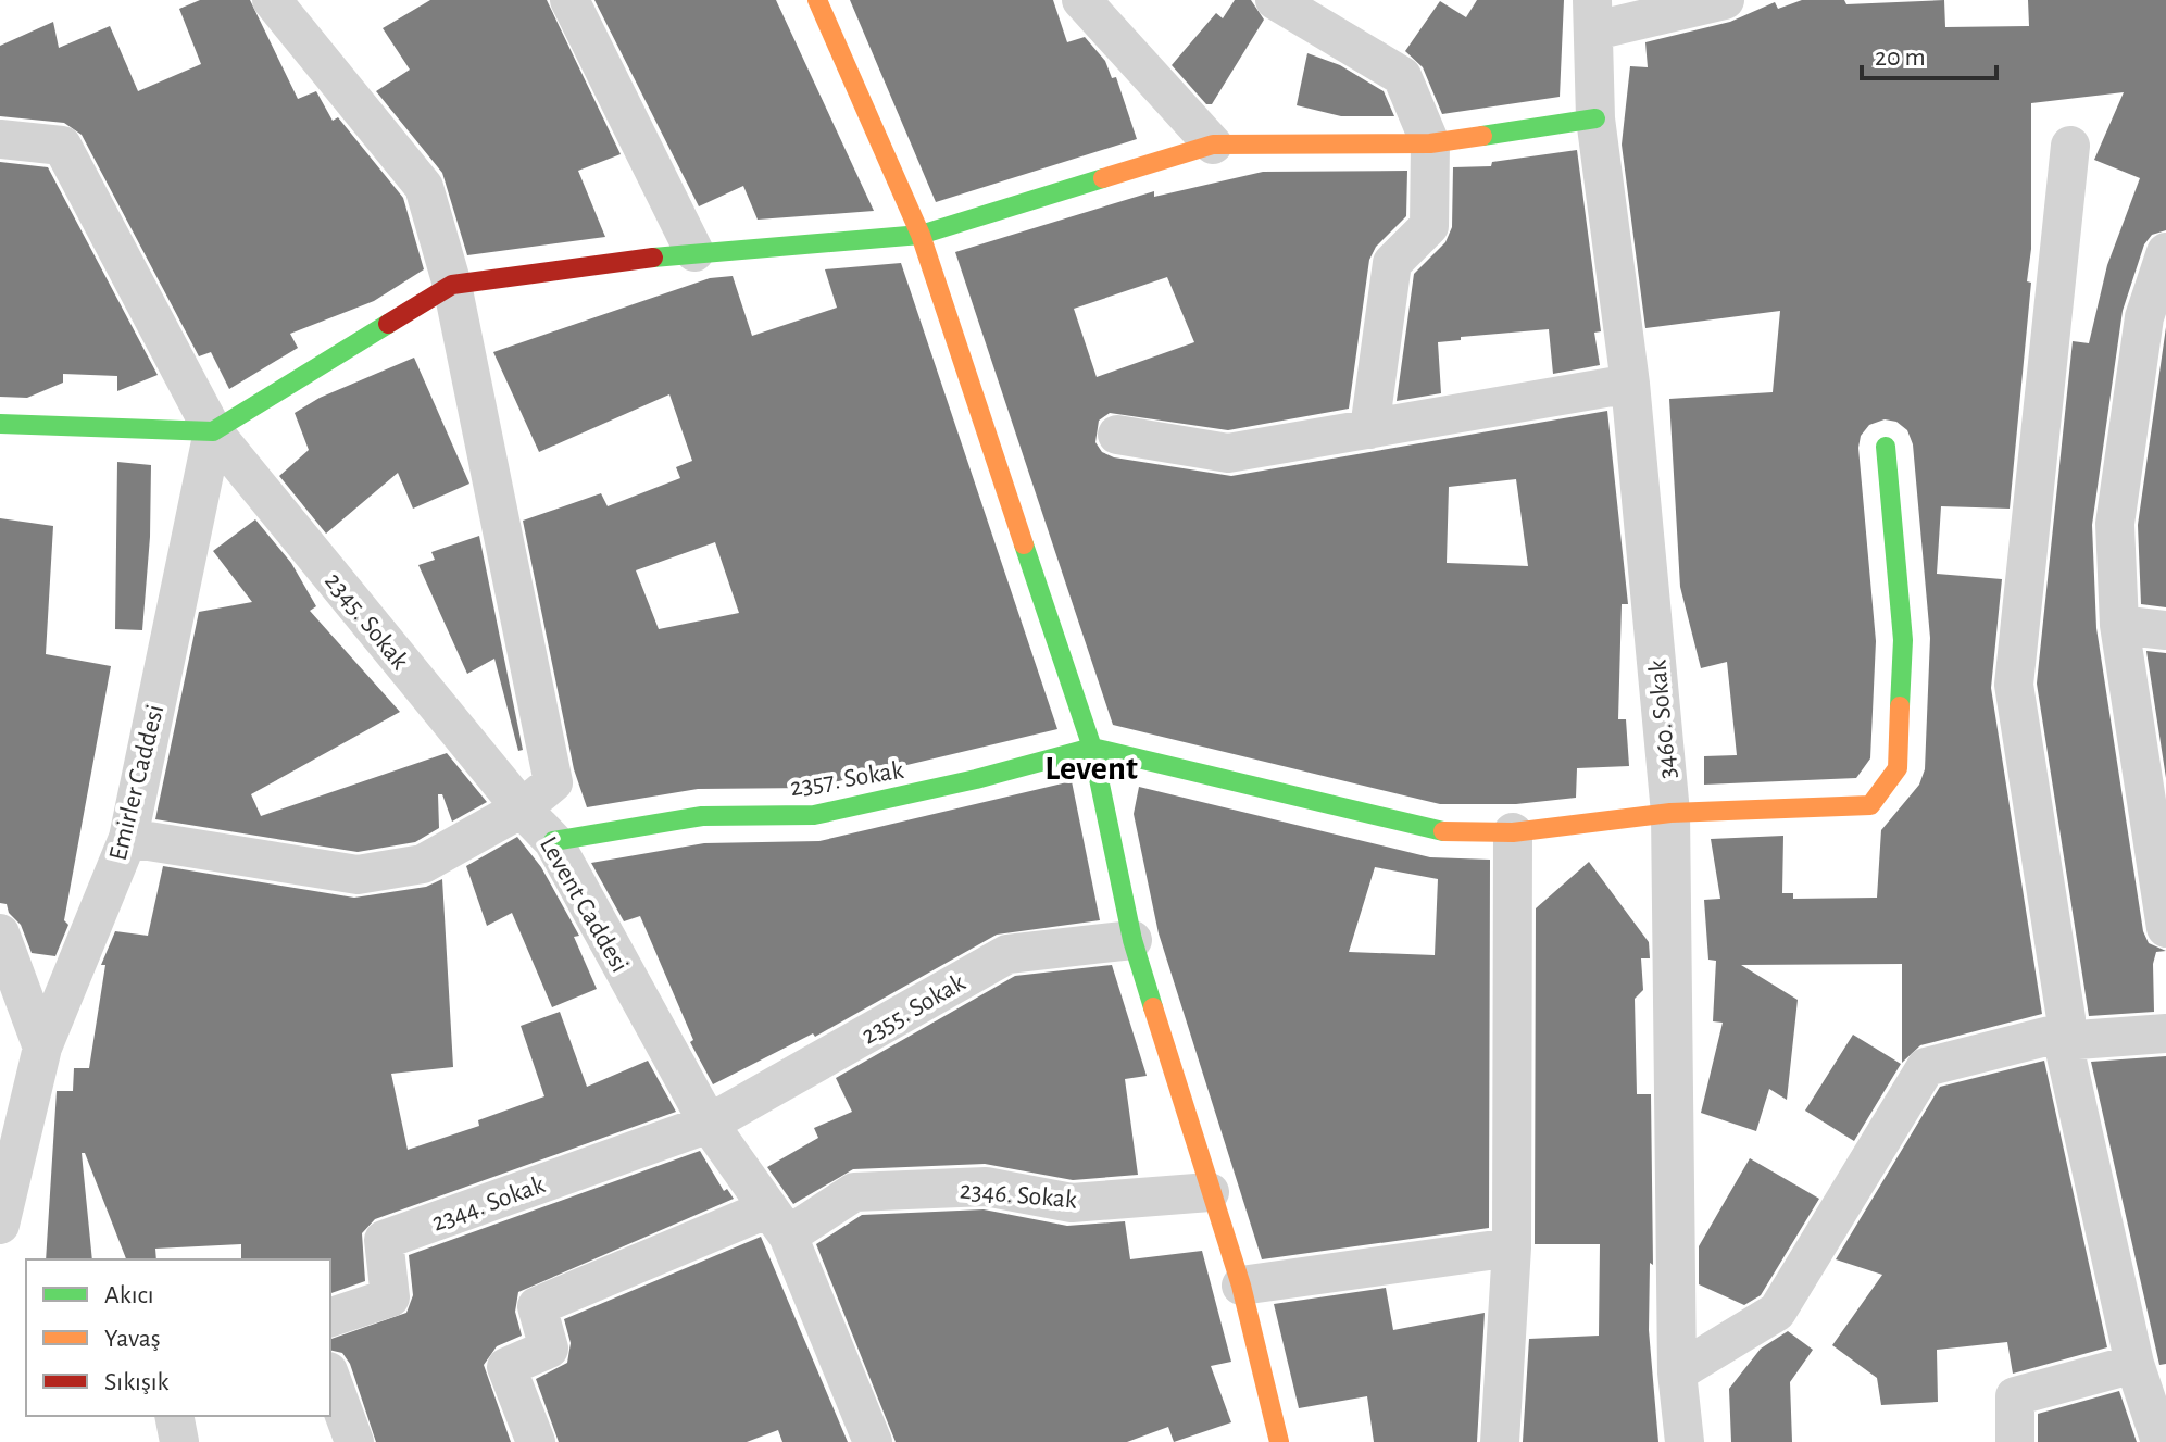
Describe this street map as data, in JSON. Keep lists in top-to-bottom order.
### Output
{
  "streets": {
    "street": [
      "2345. Sokak",
      "3460. Sokak",
      "2357. Sokak",
      "Emirler Caddesi",
      "Levent Caddesi",
      "2355. Sokak",
      "2346. Sokak",
      "2344. Sokak"
    ]
  },
  "crossings": [
    ["2345. Sokak", "Emirler Caddesi"],
    ["2345. Sokak", "Levent Caddesi"],
    ["2357. Sokak", "Levent Caddesi"],
    ["Levent Caddesi", "2355. Sokak"],
    ["Levent Caddesi", "2346. Sokak"],
    ["Levent Caddesi", "2344. Sokak"],
    ["2355. Sokak", "2344. Sokak"]
  ],
  "districts": ["Levent"],
  "legend": ["Akıcı", "Yavaş", "Sıkışık"],
  "scale_bar": "20 m"
}
